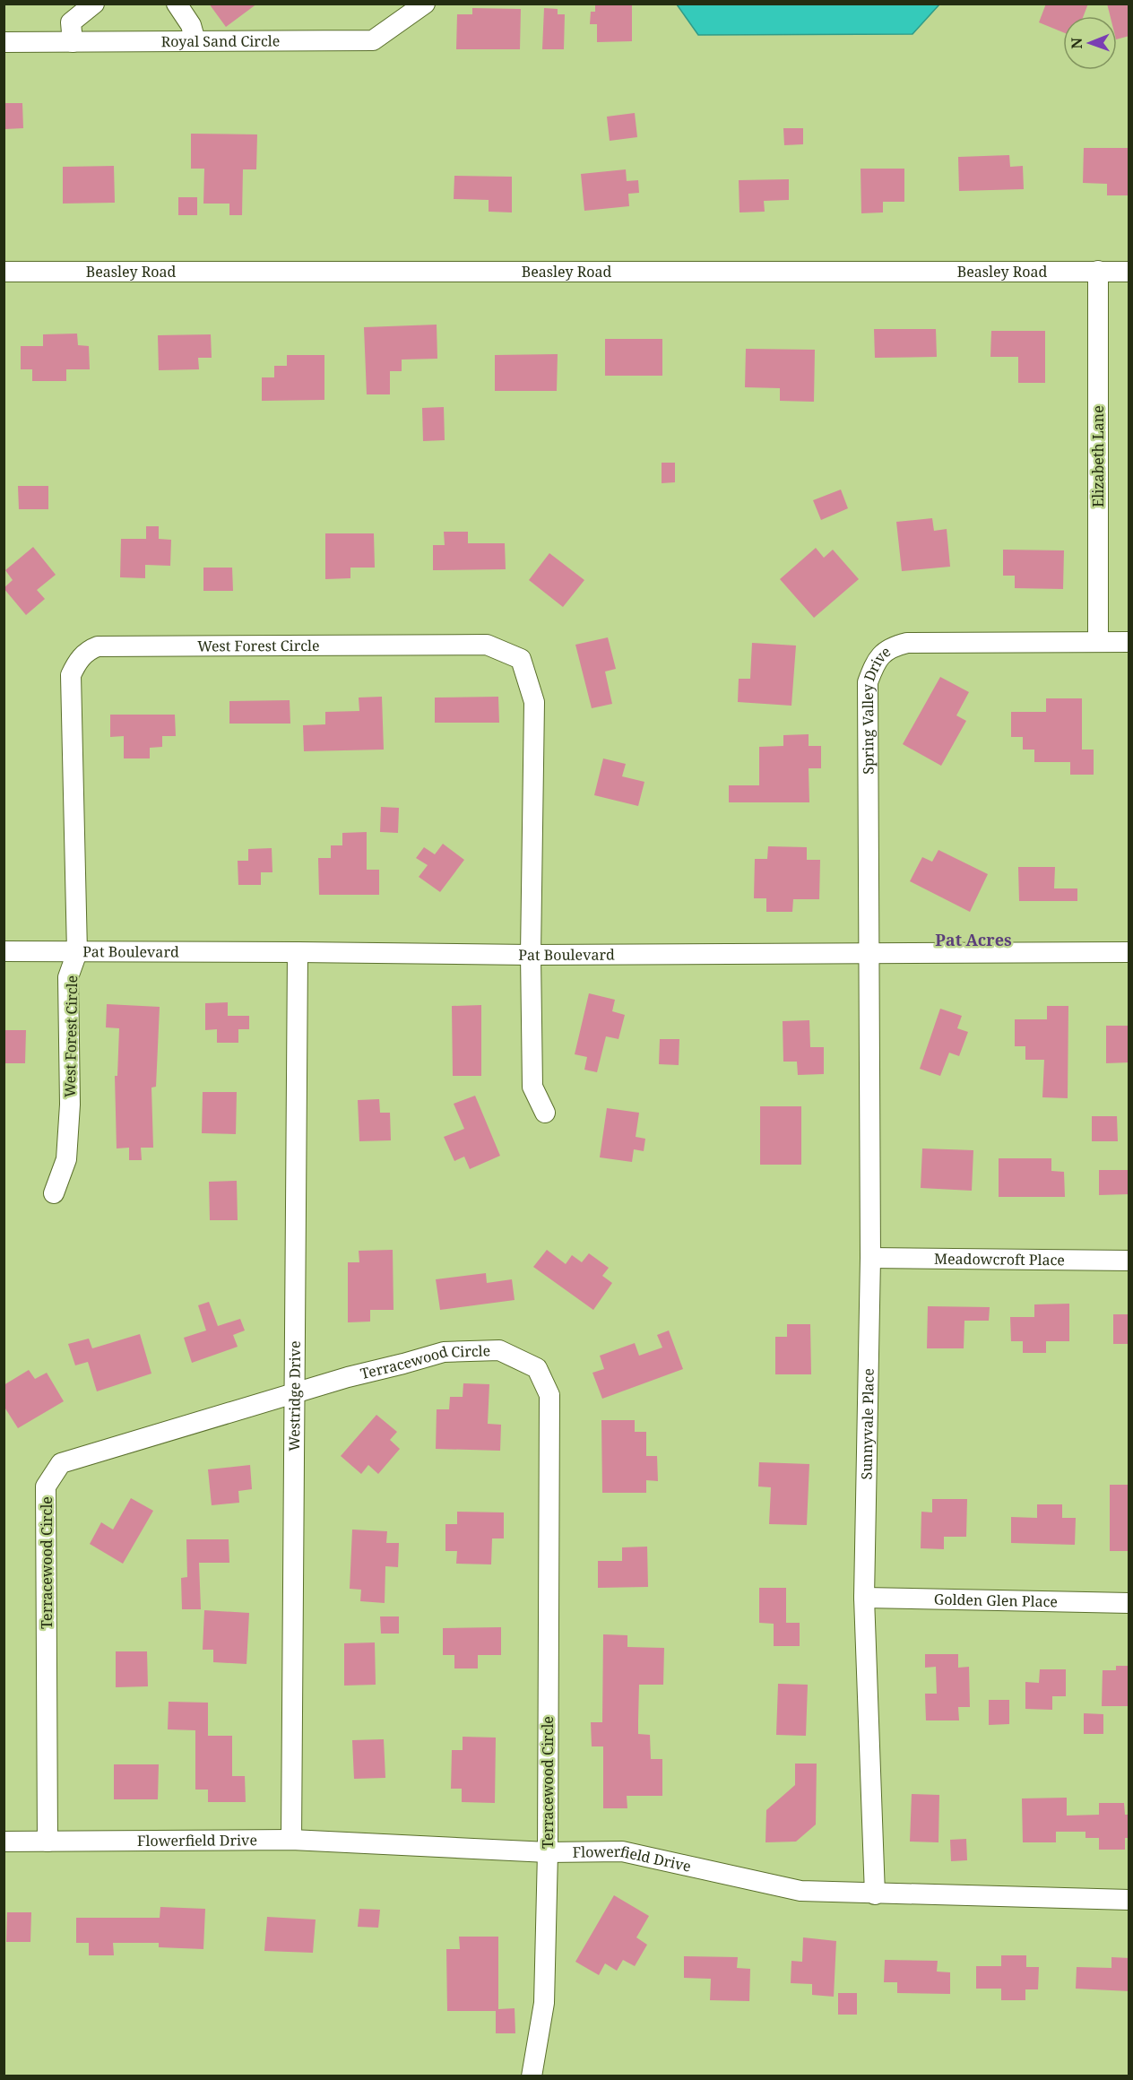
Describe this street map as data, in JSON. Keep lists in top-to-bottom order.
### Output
{
  "streets": {
    "street": [
      "Royal Sand Circle",
      "Beasley Road",
      "Elizabeth Lane",
      "West Forest Circle",
      "Spring Valley Drive",
      "Pat Boulevard",
      "Meadowcroft Place",
      "Terracewood Circle",
      "Westridge Drive",
      "Sunnyvale Place",
      "Golden Glen Place",
      "Flowerfield Drive"
    ]
  },
  "crossings": [
    ["Beasley Road", "Elizabeth Lane"],
    ["Elizabeth Lane", "Spring Valley Drive"],
    ["West Forest Circle", "Pat Boulevard"],
    ["Spring Valley Drive", "Pat Boulevard"],
    ["Spring Valley Drive", "Sunnyvale Place"],
    ["Pat Boulevard", "Westridge Drive"],
    ["Pat Boulevard", "Sunnyvale Place"],
    ["Meadowcroft Place", "Sunnyvale Place"],
    ["Terracewood Circle", "Westridge Drive"],
    ["Terracewood Circle", "Flowerfield Drive"],
    ["Westridge Drive", "Flowerfield Drive"],
    ["Sunnyvale Place", "Golden Glen Place"],
    ["Sunnyvale Place", "Flowerfield Drive"]
  ],
  "districts": ["Pat Acres"],
  "north": "left"
}
